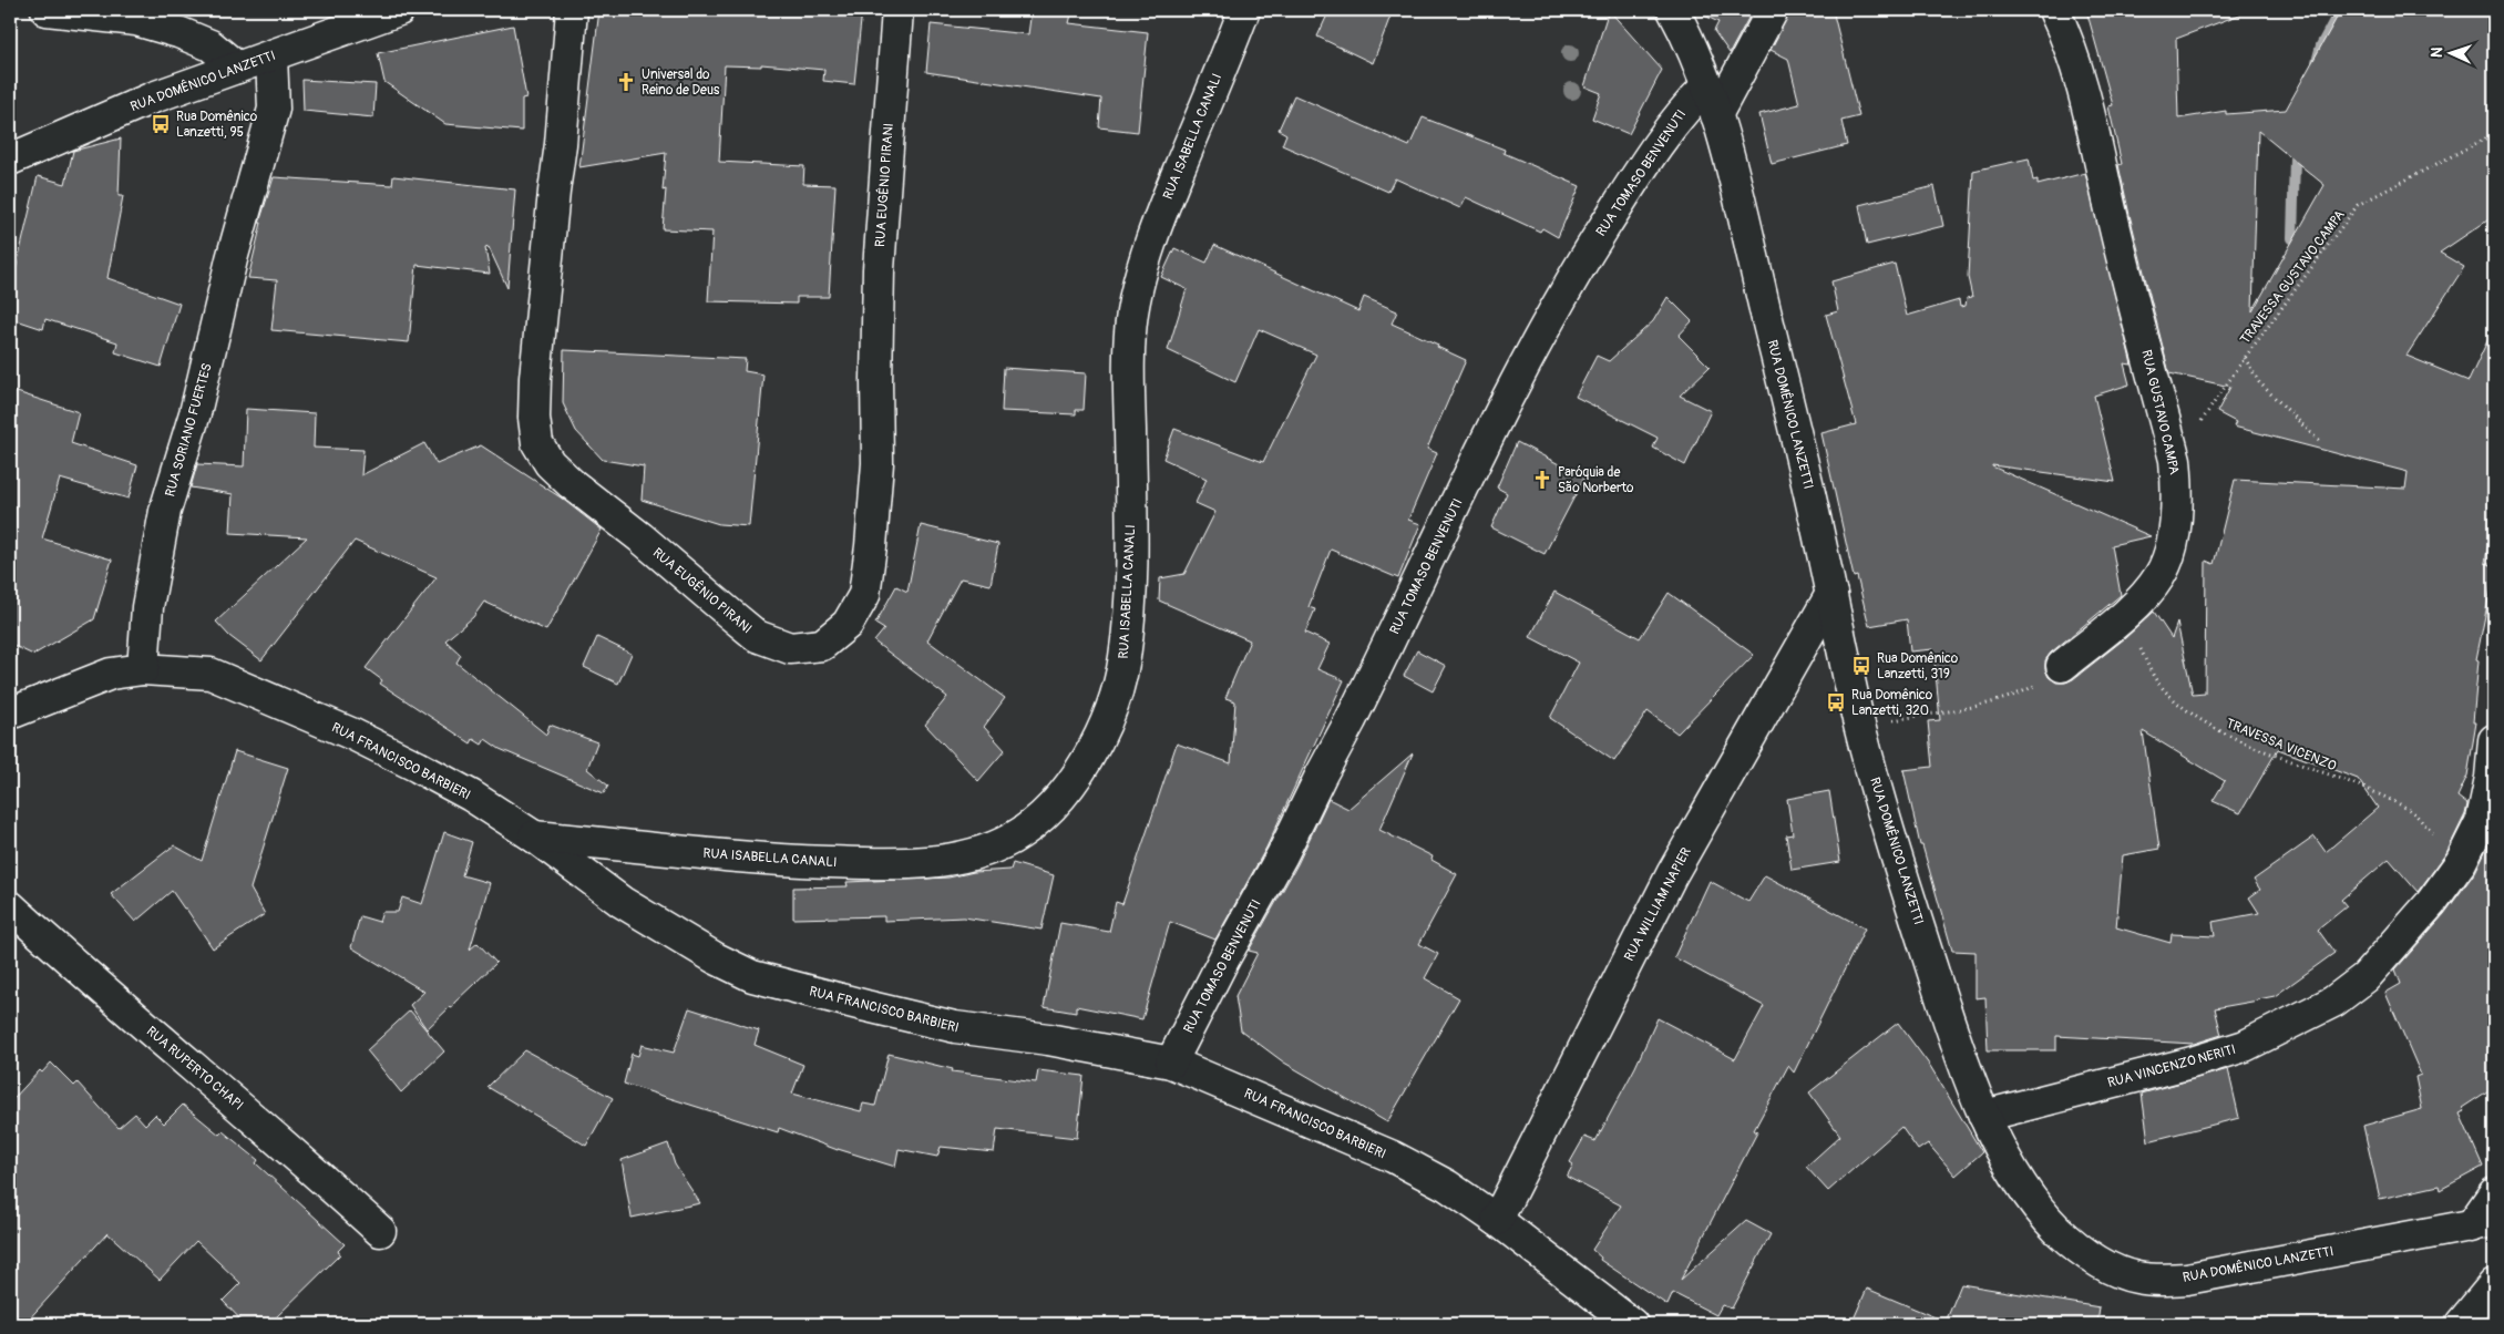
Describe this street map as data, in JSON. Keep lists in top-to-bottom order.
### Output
{
  "streets": {
    "street": [
      "RUA DOMÊNICO LANZETTI",
      "RUA ISABELLA CANALI",
      "RUA TOMASO BENVENUTI",
      "RUA EUGÊNIO PIRANI",
      "RUA GUSTAVO CAMPA",
      "RUA SORIANO FUERTES",
      "RUA FRANCISCO BARBIERI",
      "RUA WILLIAM NAPIER",
      "RUA VINCENZO NERITI",
      "RUA RUPERTO CHAPI"
    ],
    "path": ["TRAVESSA GUSTAVO CAMPA", "TRAVESSA VICENZO"]
  },
  "crossings": [
    ["RUA DOMÊNICO LANZETTI", "RUA TOMASO BENVENUTI"],
    ["RUA DOMÊNICO LANZETTI", "RUA SORIANO FUERTES"],
    ["RUA DOMÊNICO LANZETTI", "RUA WILLIAM NAPIER"],
    ["RUA DOMÊNICO LANZETTI", "RUA VINCENZO NERITI"],
    ["RUA ISABELLA CANALI", "RUA FRANCISCO BARBIERI"],
    ["RUA TOMASO BENVENUTI", "RUA FRANCISCO BARBIERI"],
    ["TRAVESSA GUSTAVO CAMPA", "RUA GUSTAVO CAMPA"],
    ["RUA GUSTAVO CAMPA", "TRAVESSA VICENZO"],
    ["RUA SORIANO FUERTES", "RUA FRANCISCO BARBIERI"],
    ["TRAVESSA VICENZO", "RUA VINCENZO NERITI"],
    ["RUA FRANCISCO BARBIERI", "RUA WILLIAM NAPIER"]
  ],
  "places": {
    "church": ["Universal do Reino de Deus", "Paróquia de São Norberto"],
    "bus stop": ["Rua Domênico Lanzetti, 95", "Rua Domênico Lanzetti, 319", "Rua Domênico Lanzetti, 320"]
  },
  "north": "left"
}
